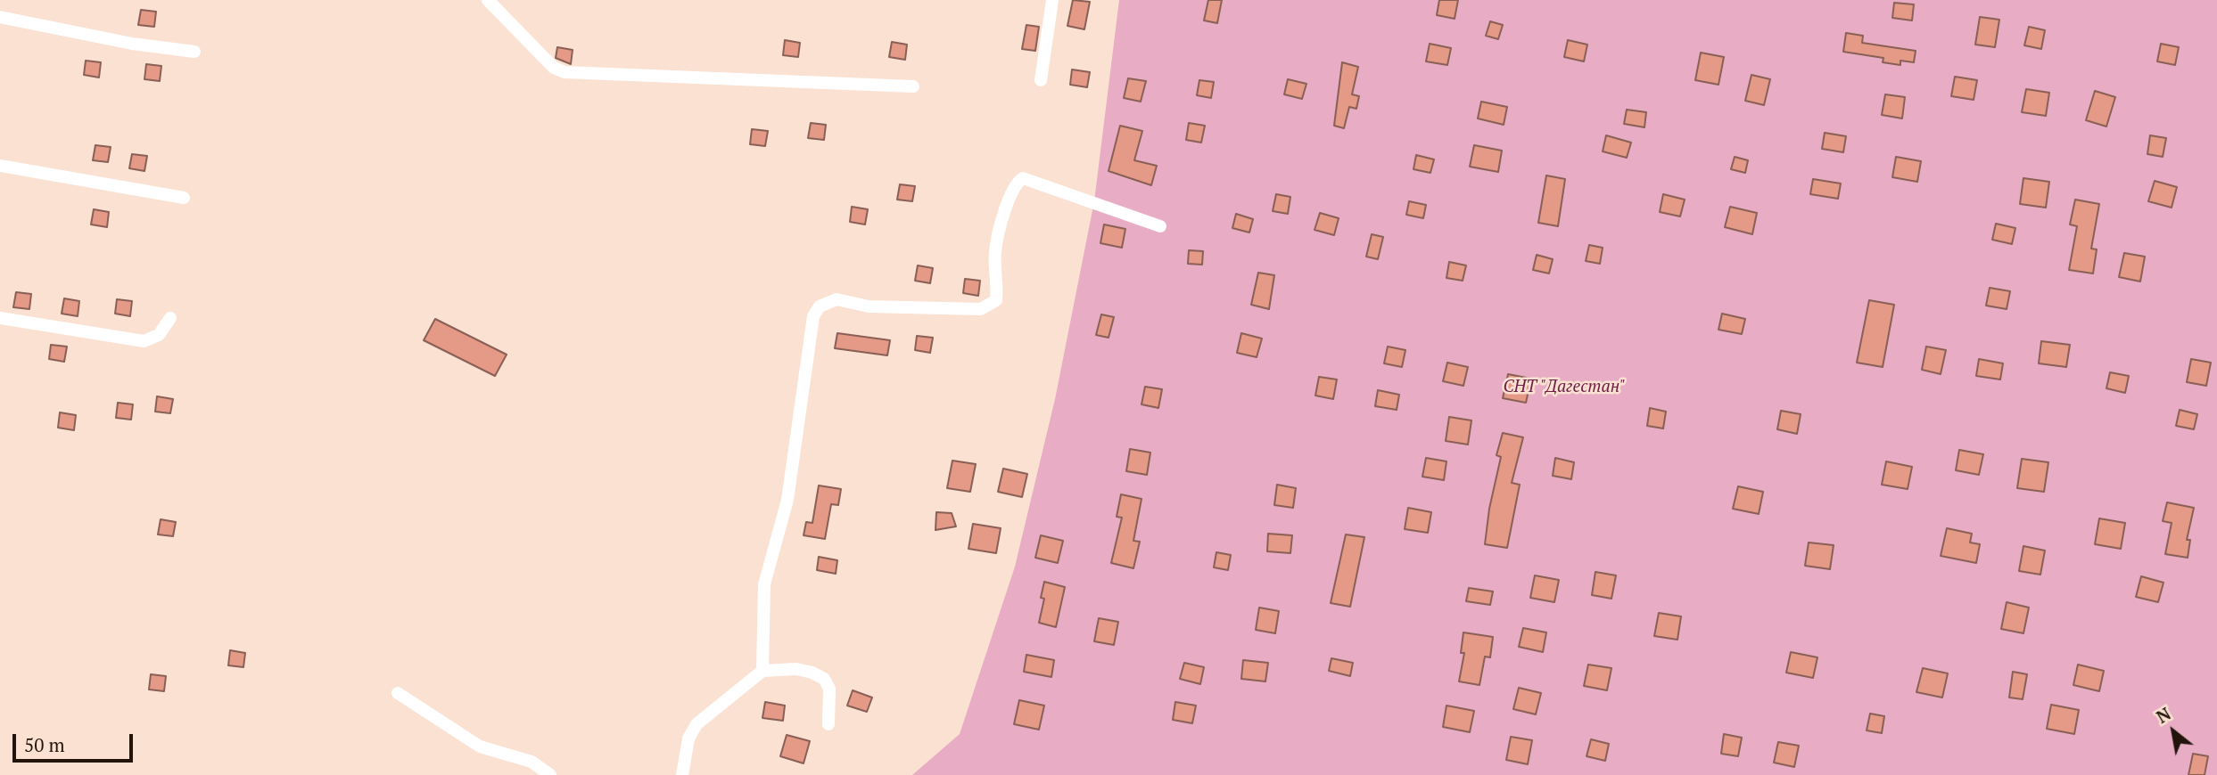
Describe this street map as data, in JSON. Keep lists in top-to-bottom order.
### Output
{
  "parks": ["СНТ \"Дагестан\""],
  "scale_bar": "50 m",
  "north": "top left"
}
